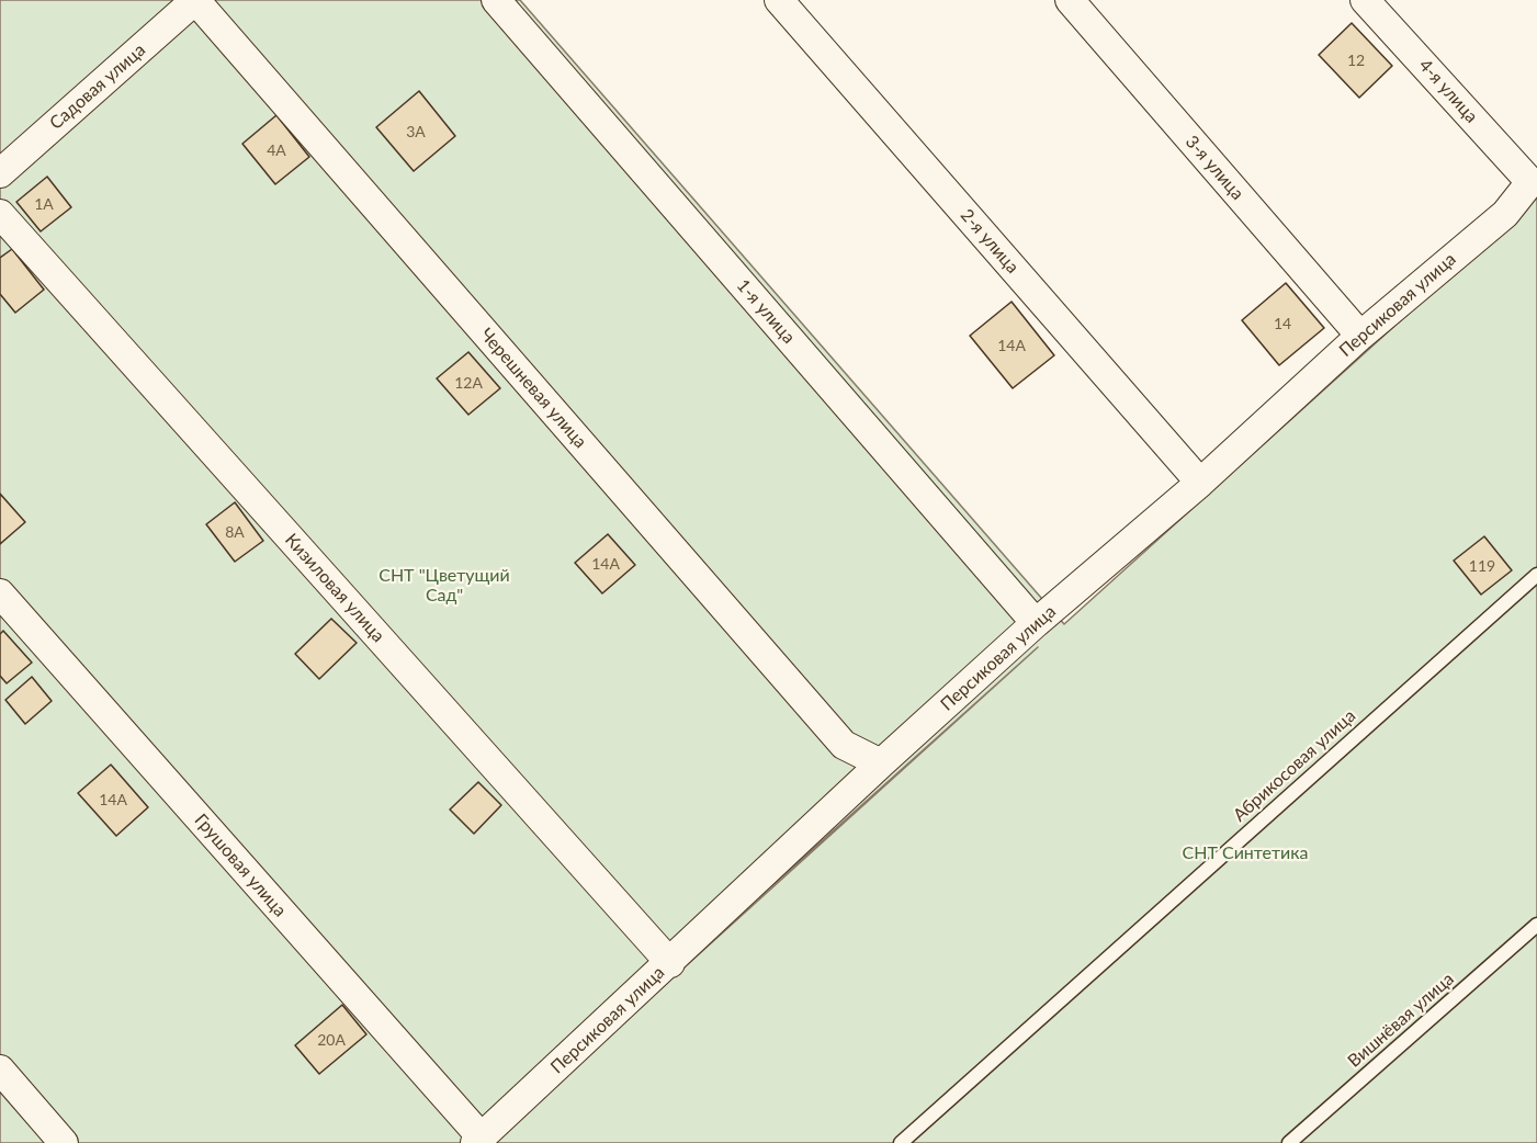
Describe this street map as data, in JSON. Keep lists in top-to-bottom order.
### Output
{
  "streets": {
    "street": [
      "Садовая улица",
      "4-я улица",
      "3-я улица",
      "2-я улица",
      "Персиковая улица",
      "1-я улица",
      "Черешневая улица",
      "Кизиловая улица",
      "Грушовая улица"
    ],
    "lane": ["Абрикосовая улица", "Вишнёвая улица"]
  },
  "crossings": [
    ["Садовая улица", "Черешневая улица"],
    ["4-я улица", "Персиковая улица"],
    ["3-я улица", "Персиковая улица"],
    ["2-я улица", "Персиковая улица"],
    ["Персиковая улица", "1-я улица"],
    ["Персиковая улица", "Черешневая улица"],
    ["Персиковая улица", "Кизиловая улица"],
    ["Персиковая улица", "Грушовая улица"]
  ],
  "parks": ["СНТ \"Цветущий Сад\"", "СНТ Синтетика"],
  "house_numbers": [
    "12",
    "3А",
    "4А",
    "1А",
    "14",
    "14А",
    "12А",
    "8А",
    "14А",
    "119",
    "14А",
    "20А"
  ]
}
